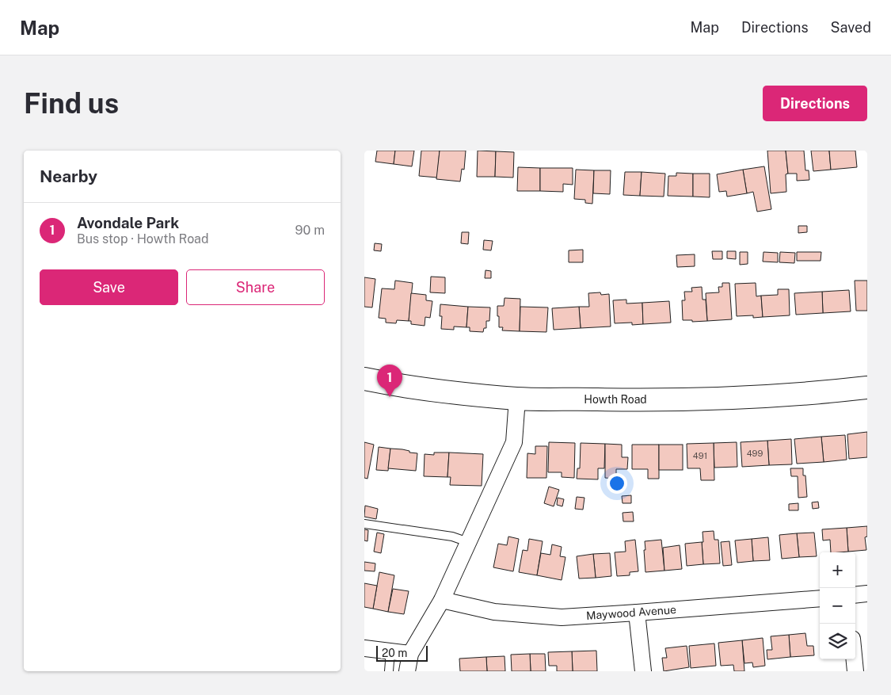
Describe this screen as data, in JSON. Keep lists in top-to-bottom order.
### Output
{
  "streets": {
    "main road": ["Howth Road"],
    "street": ["Maywood Avenue"]
  },
  "house_numbers": ["499", "491"],
  "scale_bar": "20 m",
  "page": {
    "header": "Map",
    "nav": ["Map", "Directions", "Saved"],
    "buttons": [
      "Directions",
      ["Save", "Share"]
    ],
    "title": "Find us",
    "heading": "Nearby",
    "list": [
      {
        "mark": "1",
        "name": "Avondale Park",
        "note": "Bus stop · Howth Road",
        "value": "90 m"
      }
    ],
    "pins": "1",
    "map_buttons": ["+", "−"],
    "scale": "20 m"
  }
}
